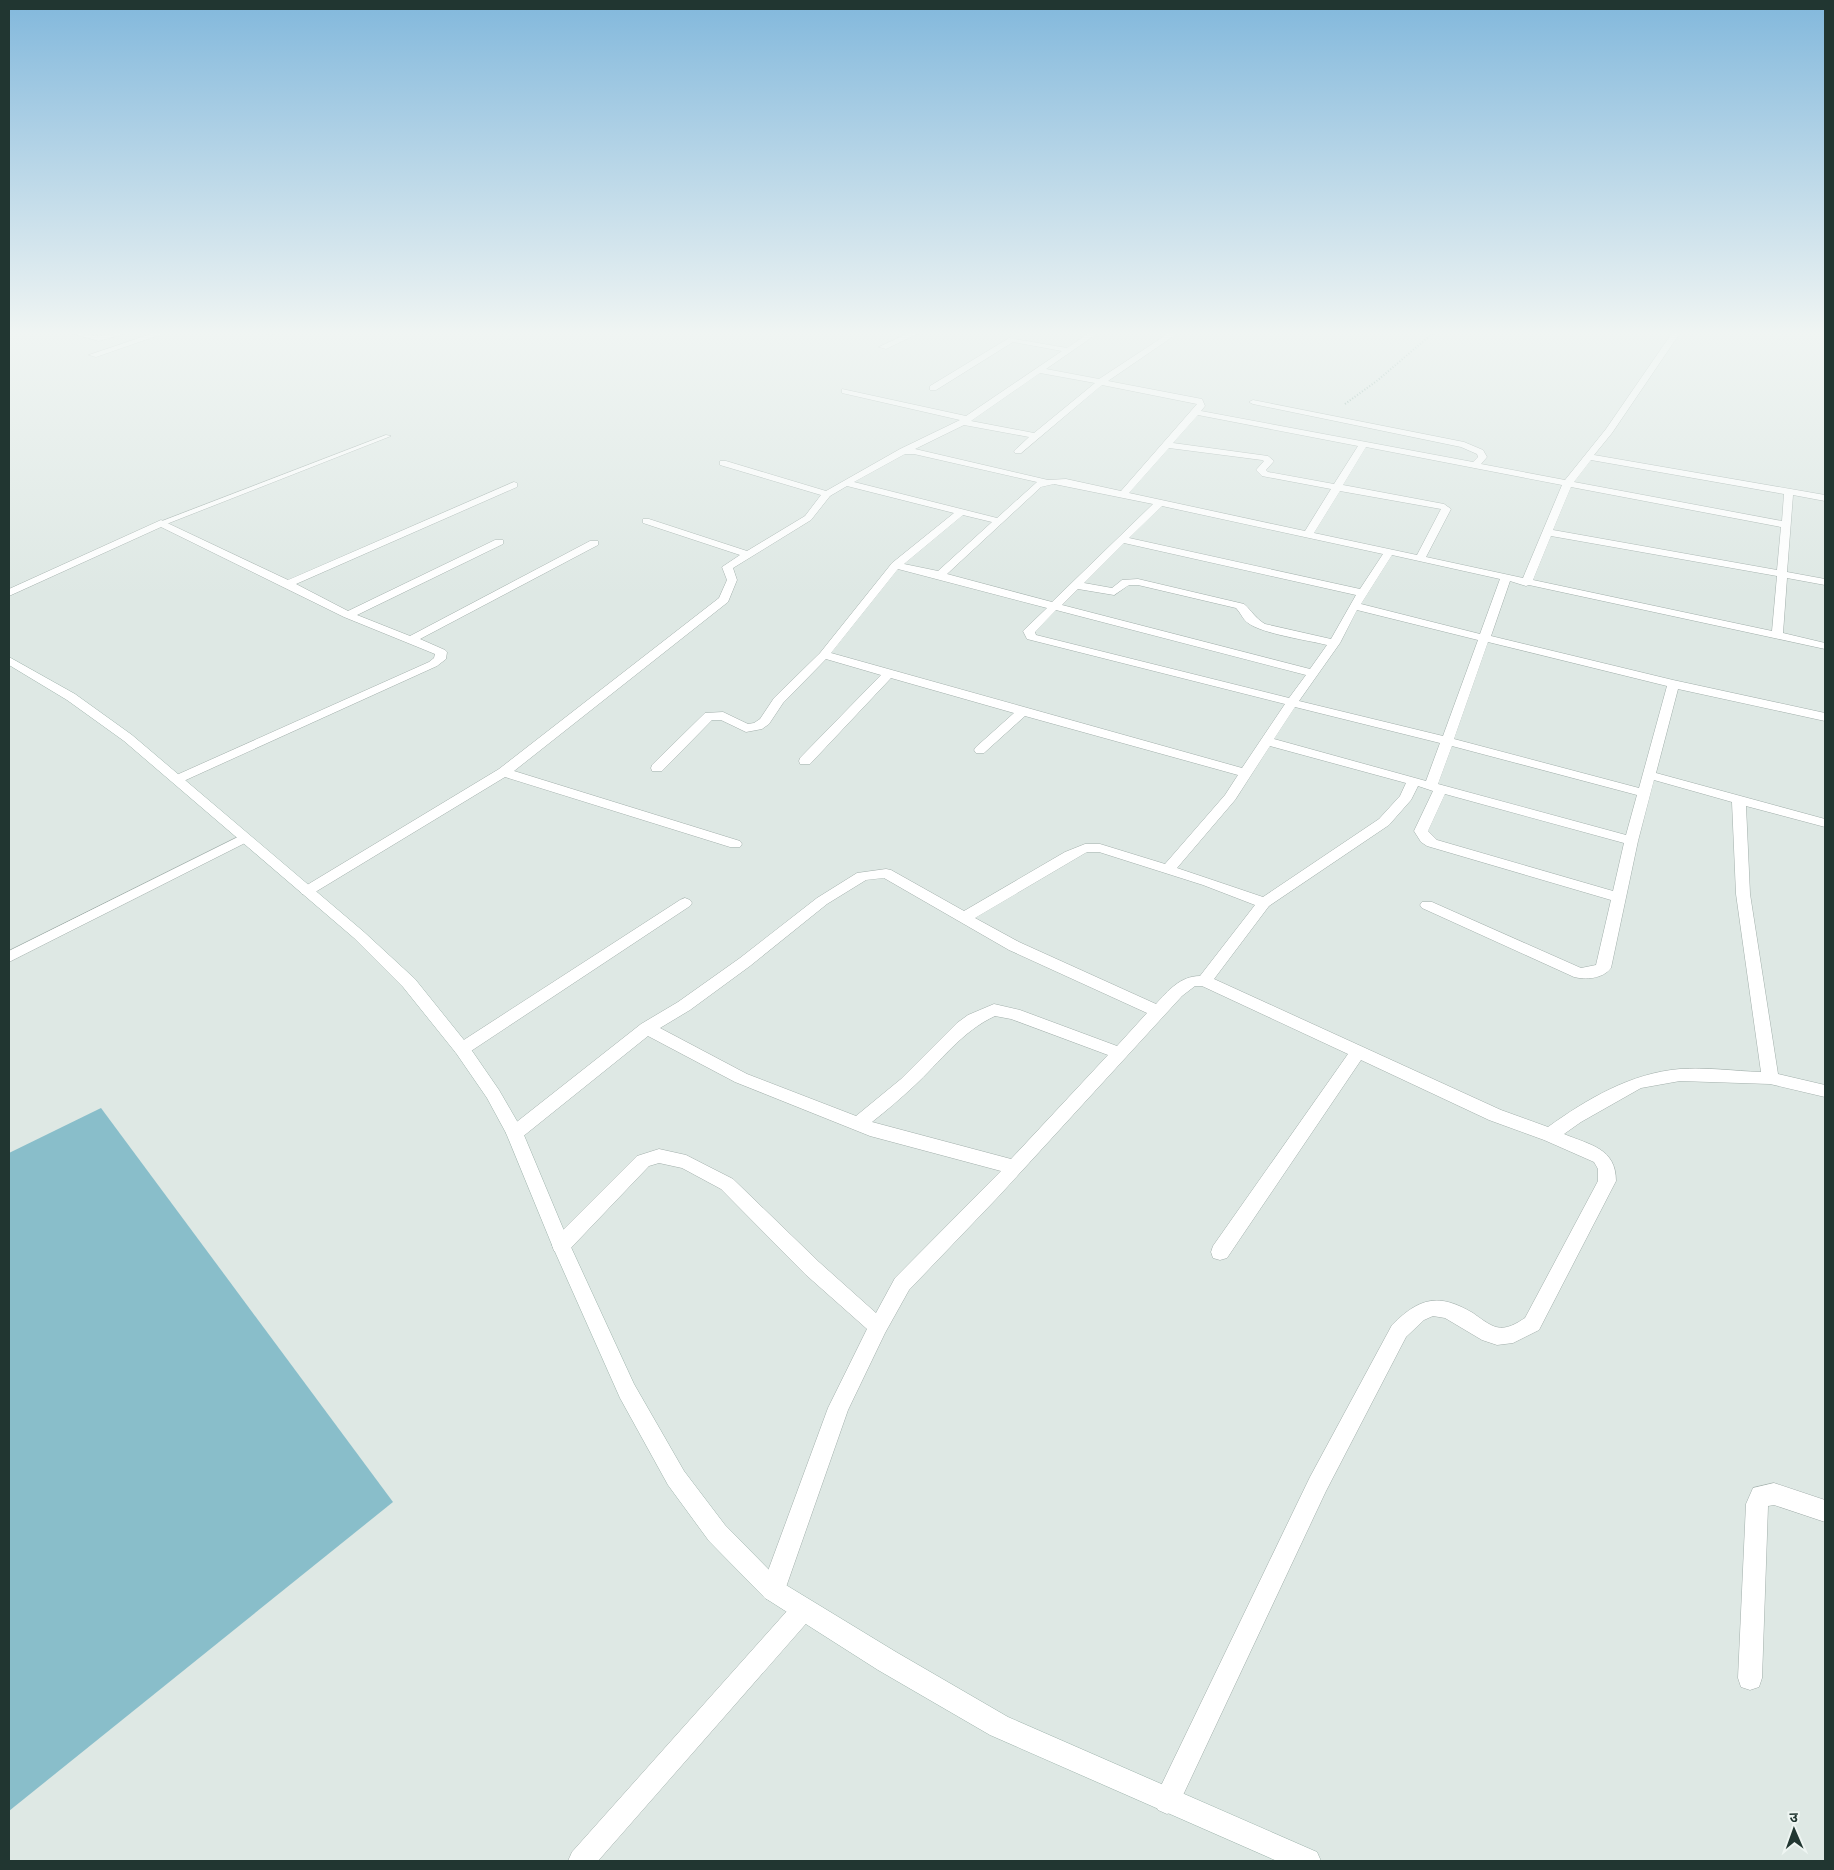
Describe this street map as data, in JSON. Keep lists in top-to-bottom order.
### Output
{
  "north": "top"
}
